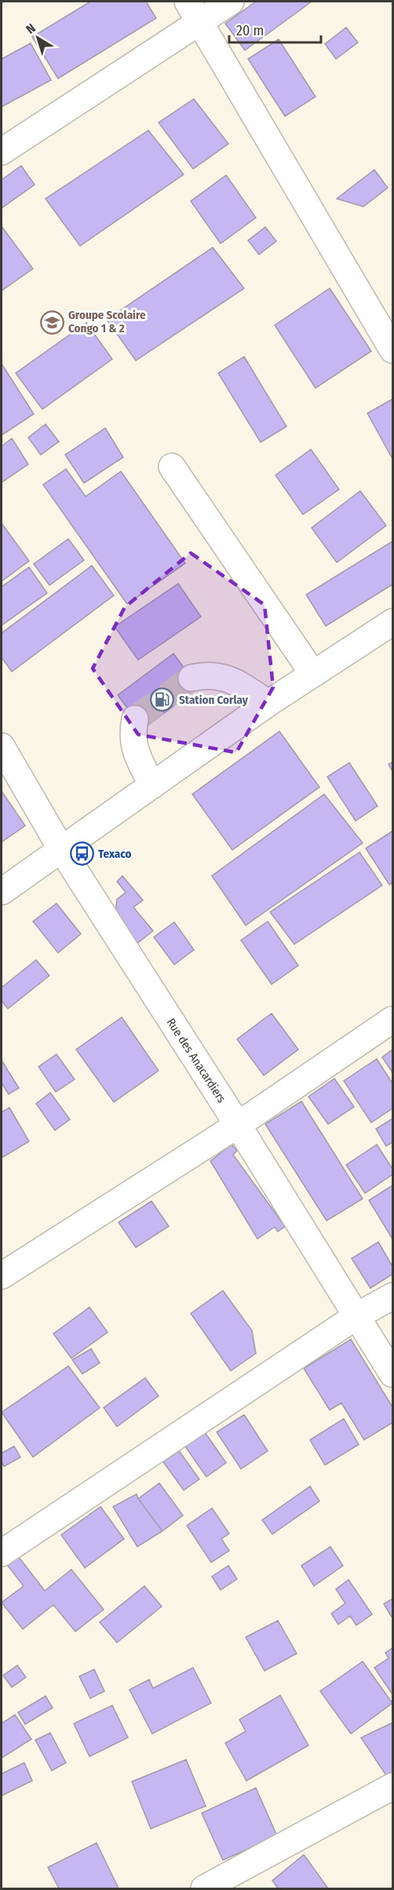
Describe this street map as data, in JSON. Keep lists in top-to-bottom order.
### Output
{
  "streets": {
    "street": ["Rue des Anacardiers"]
  },
  "places": {
    "school or university": ["Groupe Scolaire Congo 1 & 2"],
    "fuel station": ["Station Corlay"],
    "bus stop": ["Texaco"]
  },
  "scale_bar": "20 m",
  "north": "top left"
}
